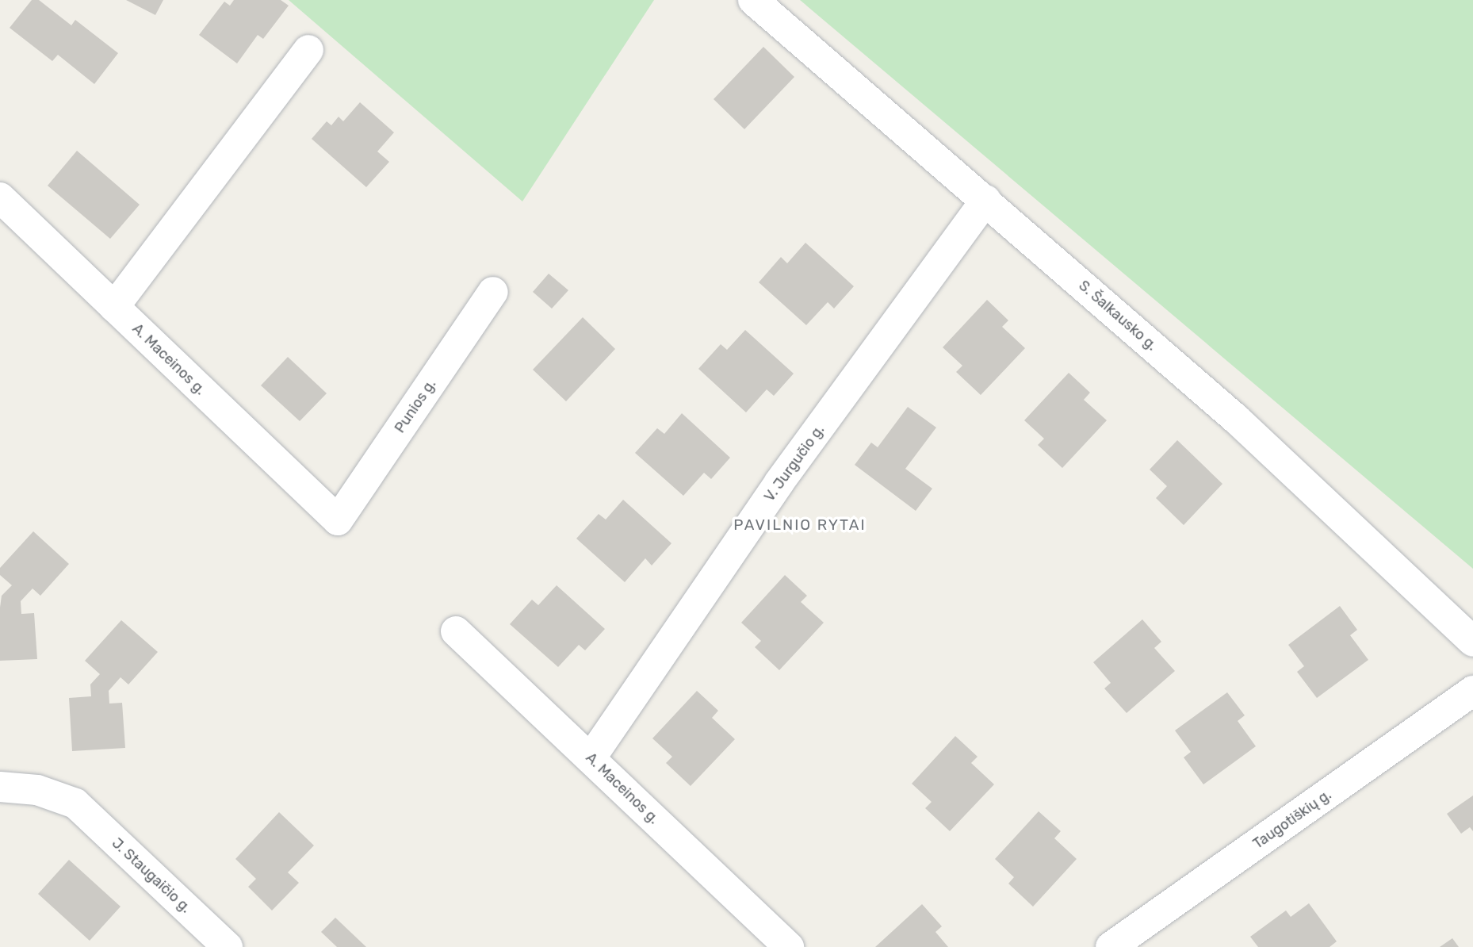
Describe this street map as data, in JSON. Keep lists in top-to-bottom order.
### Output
{
  "streets": {
    "street": [
      "S. Šalkausko g.",
      "A. Maceinos g.",
      "Punios g.",
      "V. Jurgučio g.",
      "Taugotiškių g.",
      "J. Staugaičio g."
    ]
  },
  "crossings": [
    ["S. Šalkausko g.", "V. Jurgučio g."],
    ["A. Maceinos g.", "Punios g."],
    ["A. Maceinos g.", "V. Jurgučio g."]
  ],
  "districts": ["PAVILNIO RYTAI"]
}
